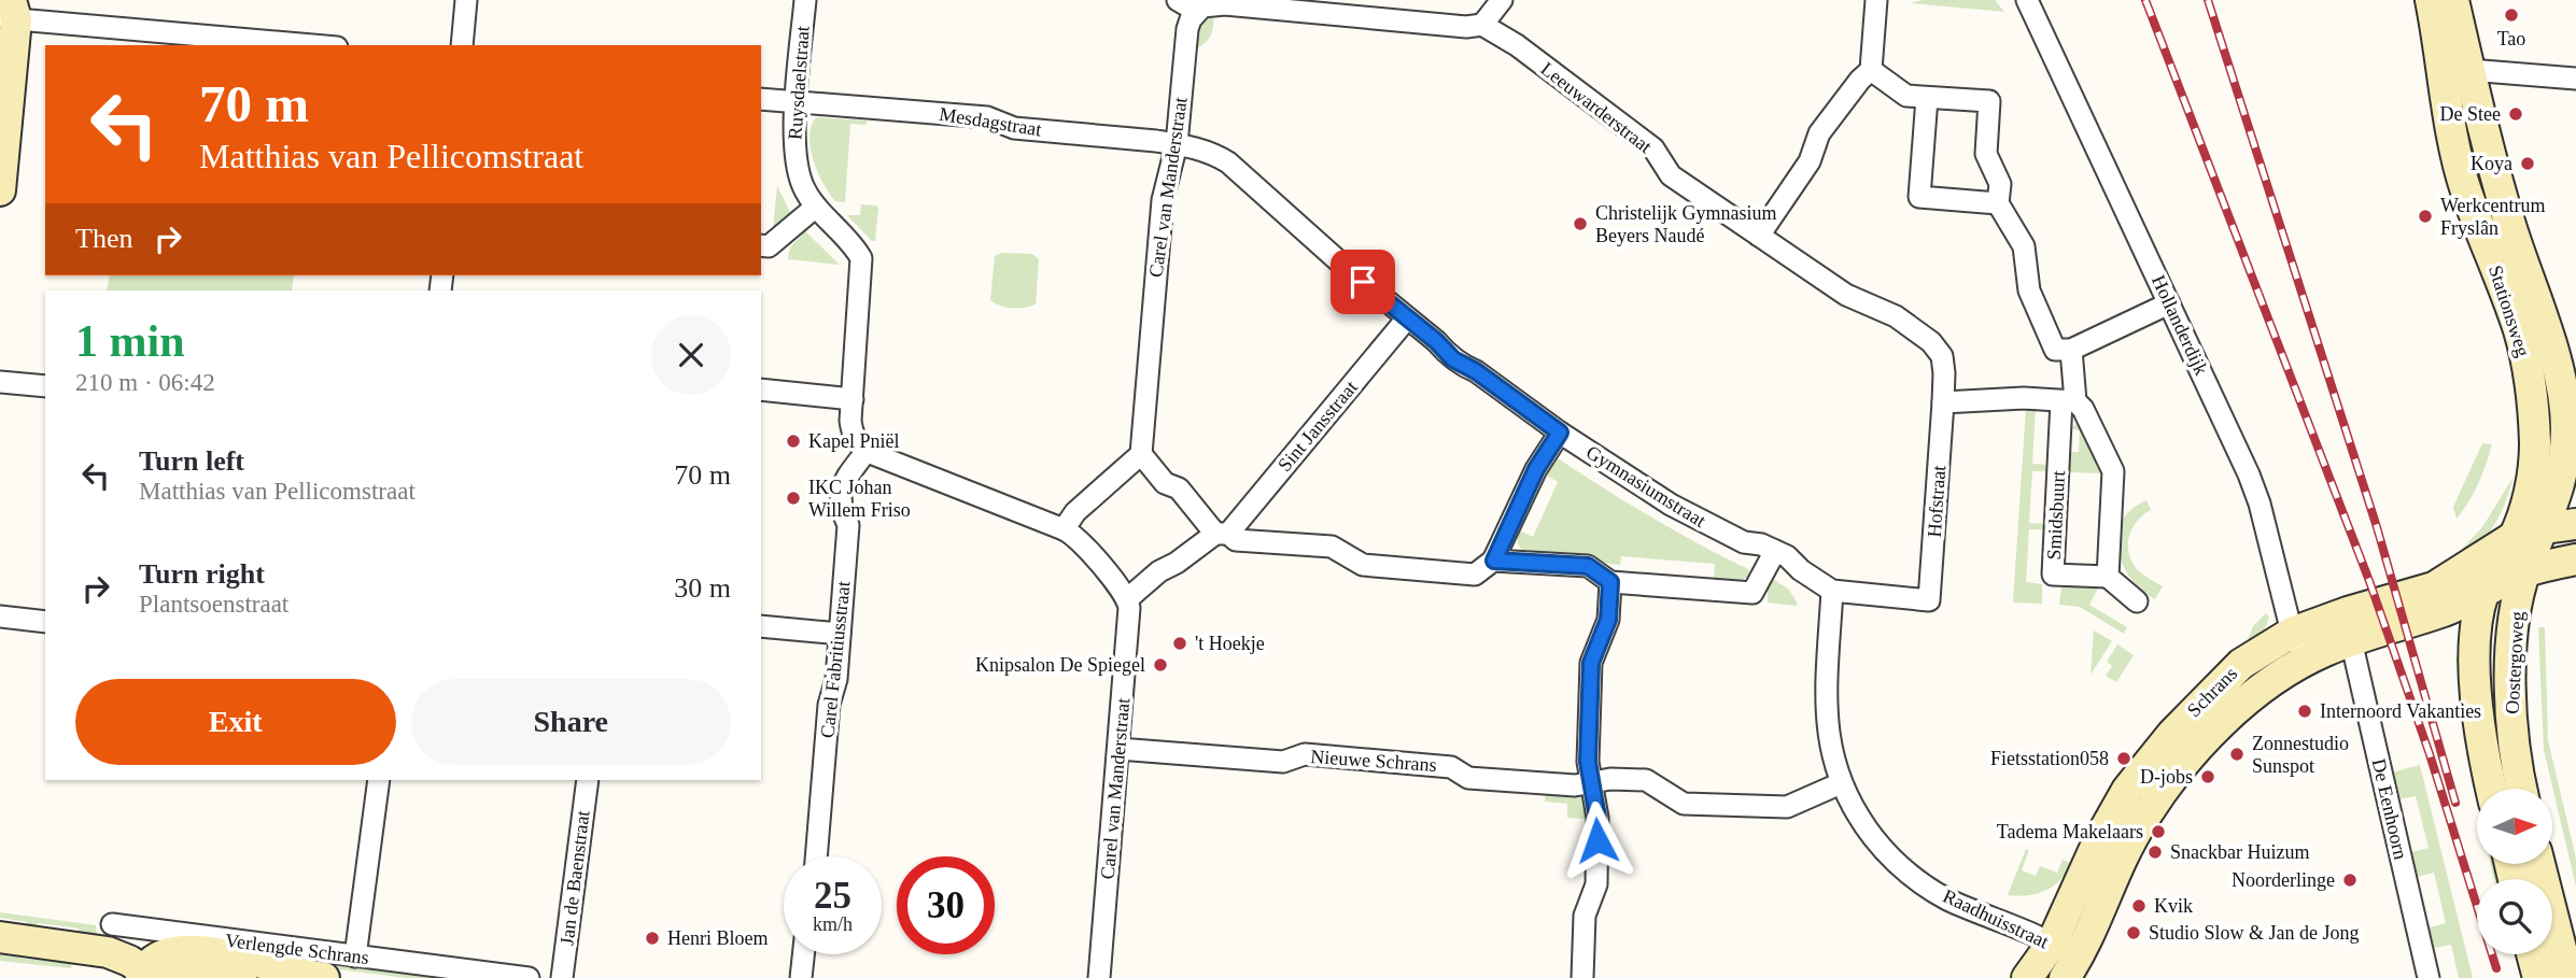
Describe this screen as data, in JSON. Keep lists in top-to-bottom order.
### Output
{
  "streets": {
    "main road": [
      "Stationsweg",
      "Oostergoweg",
      "Schrans",
      "Verlengde Schrans"
    ],
    "street": [
      "Ruysdaelstraat",
      "Leeuwarderstraat",
      "Mesdagstraat",
      "Carel van Manderstraat",
      "Hollanderdijk",
      "Sint Jansstraat",
      "Gymnasiumstraat",
      "Hofstraat",
      "Smidsbuurt",
      "Carel Fabritiusstraat",
      "Nieuwe Schrans",
      "De Eenhoorn",
      "Jan de Baenstraat",
      "Raadhuisstraat"
    ]
  },
  "crossings": [
    ["Ruysdaelstraat", "Mesdagstraat"],
    ["Leeuwarderstraat", "Hofstraat"],
    ["Mesdagstraat", "Carel van Manderstraat"],
    ["Mesdagstraat", "Gymnasiumstraat"],
    ["Carel van Manderstraat", "Gymnasiumstraat"],
    ["Carel van Manderstraat", "Nieuwe Schrans"],
    ["Stationsweg", "Oostergoweg"],
    ["Stationsweg", "Schrans"],
    ["Hollanderdijk", "Schrans"],
    ["Sint Jansstraat", "Gymnasiumstraat"],
    ["Gymnasiumstraat", "Hofstraat"],
    ["Gymnasiumstraat", "Raadhuisstraat"],
    ["Oostergoweg", "Schrans"],
    ["Schrans", "De Eenhoorn"],
    ["Schrans", "Raadhuisstraat"],
    ["Nieuwe Schrans", "Raadhuisstraat"]
  ],
  "places": [
    "Tao",
    "De Stee",
    "Koya",
    "Werkcentrum Fryslân",
    "Christelijk Gymnasium Beyers Naudé",
    "Kapel Pniël",
    "IKC Johan Willem Friso",
    "'t Hoekje",
    "Knipsalon De Spiegel",
    "Internoord Vakanties",
    "Zonnestudio Sunspot",
    "Fietsstation058",
    "D-jobs",
    "Tadema Makelaars",
    "Snackbar Huizum",
    "Noorderlinge",
    "Kvik",
    "Studio Slow & Jan de Jong",
    "Henri Bloem"
  ],
  "north": "right",
  "page": {
    "turn": ["70 m", "Matthias van Pellicomstraat"],
    "then": "Then",
    "heading": ["1 min", "210 m · 06:42"],
    "list": [
      {
        "name": "Turn left",
        "note": "Matthias van Pellicomstraat",
        "value": "70 m"
      },
      {
        "name": "Turn right",
        "note": "Plantsoenstraat",
        "value": "30 m"
      }
    ],
    "buttons": ["Exit", "Share"],
    "speed": "25 km/h",
    "limit": "30"
  }
}
